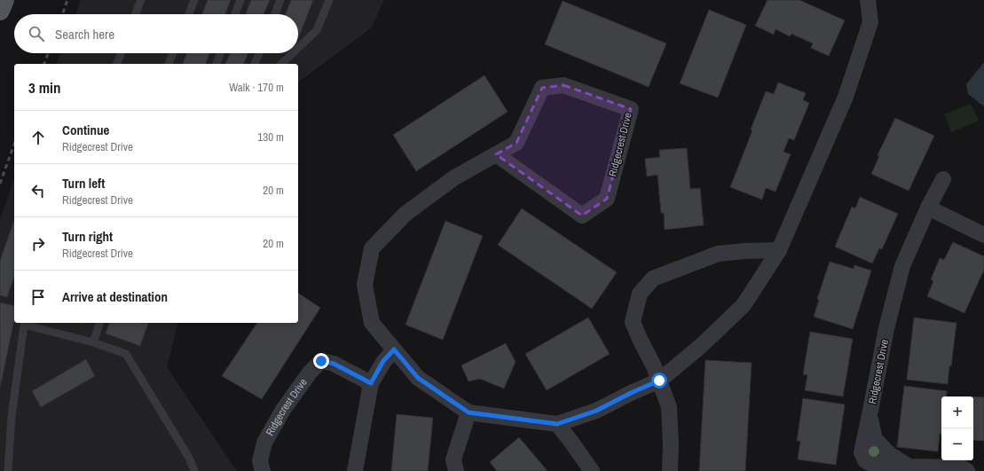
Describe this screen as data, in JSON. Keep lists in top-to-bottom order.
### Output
{
  "streets": {
    "street": ["Ridgecrest Drive"]
  },
  "page": {
    "search": "Search here",
    "heading": ["3 min", "Walk · 170 m"],
    "list": [
      ["Continue", "Ridgecrest Drive", "130 m"],
      ["Turn left", "Ridgecrest Drive", "20 m"],
      ["Turn right", "Ridgecrest Drive", "20 m"],
      "Arrive at destination"
    ],
    "map_buttons": ["+", "−"]
  }
}
